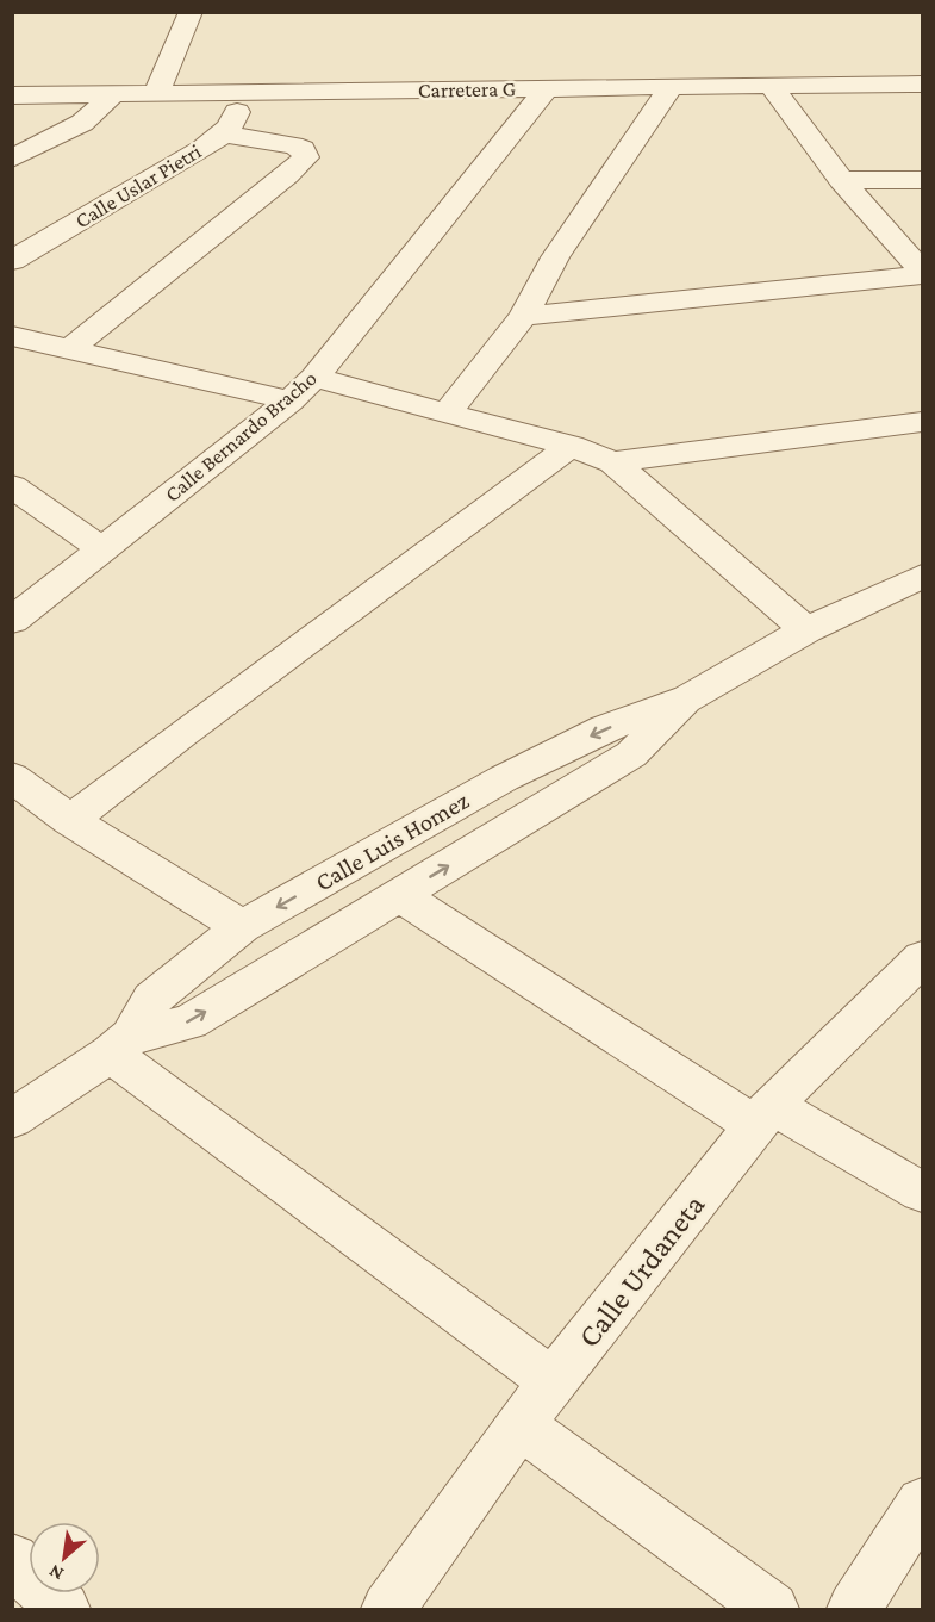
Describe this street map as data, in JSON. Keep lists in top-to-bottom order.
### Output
{
  "streets": {
    "street": [
      "Carretera G",
      "Calle Uslar Pietri",
      "Calle Bernardo Bracho",
      "Calle Luis Homez",
      "Calle Urdaneta"
    ]
  },
  "crossings": [
    ["Carretera G", "Calle Uslar Pietri"],
    ["Carretera G", "Calle Bernardo Bracho"]
  ],
  "north": "bottom left"
}
